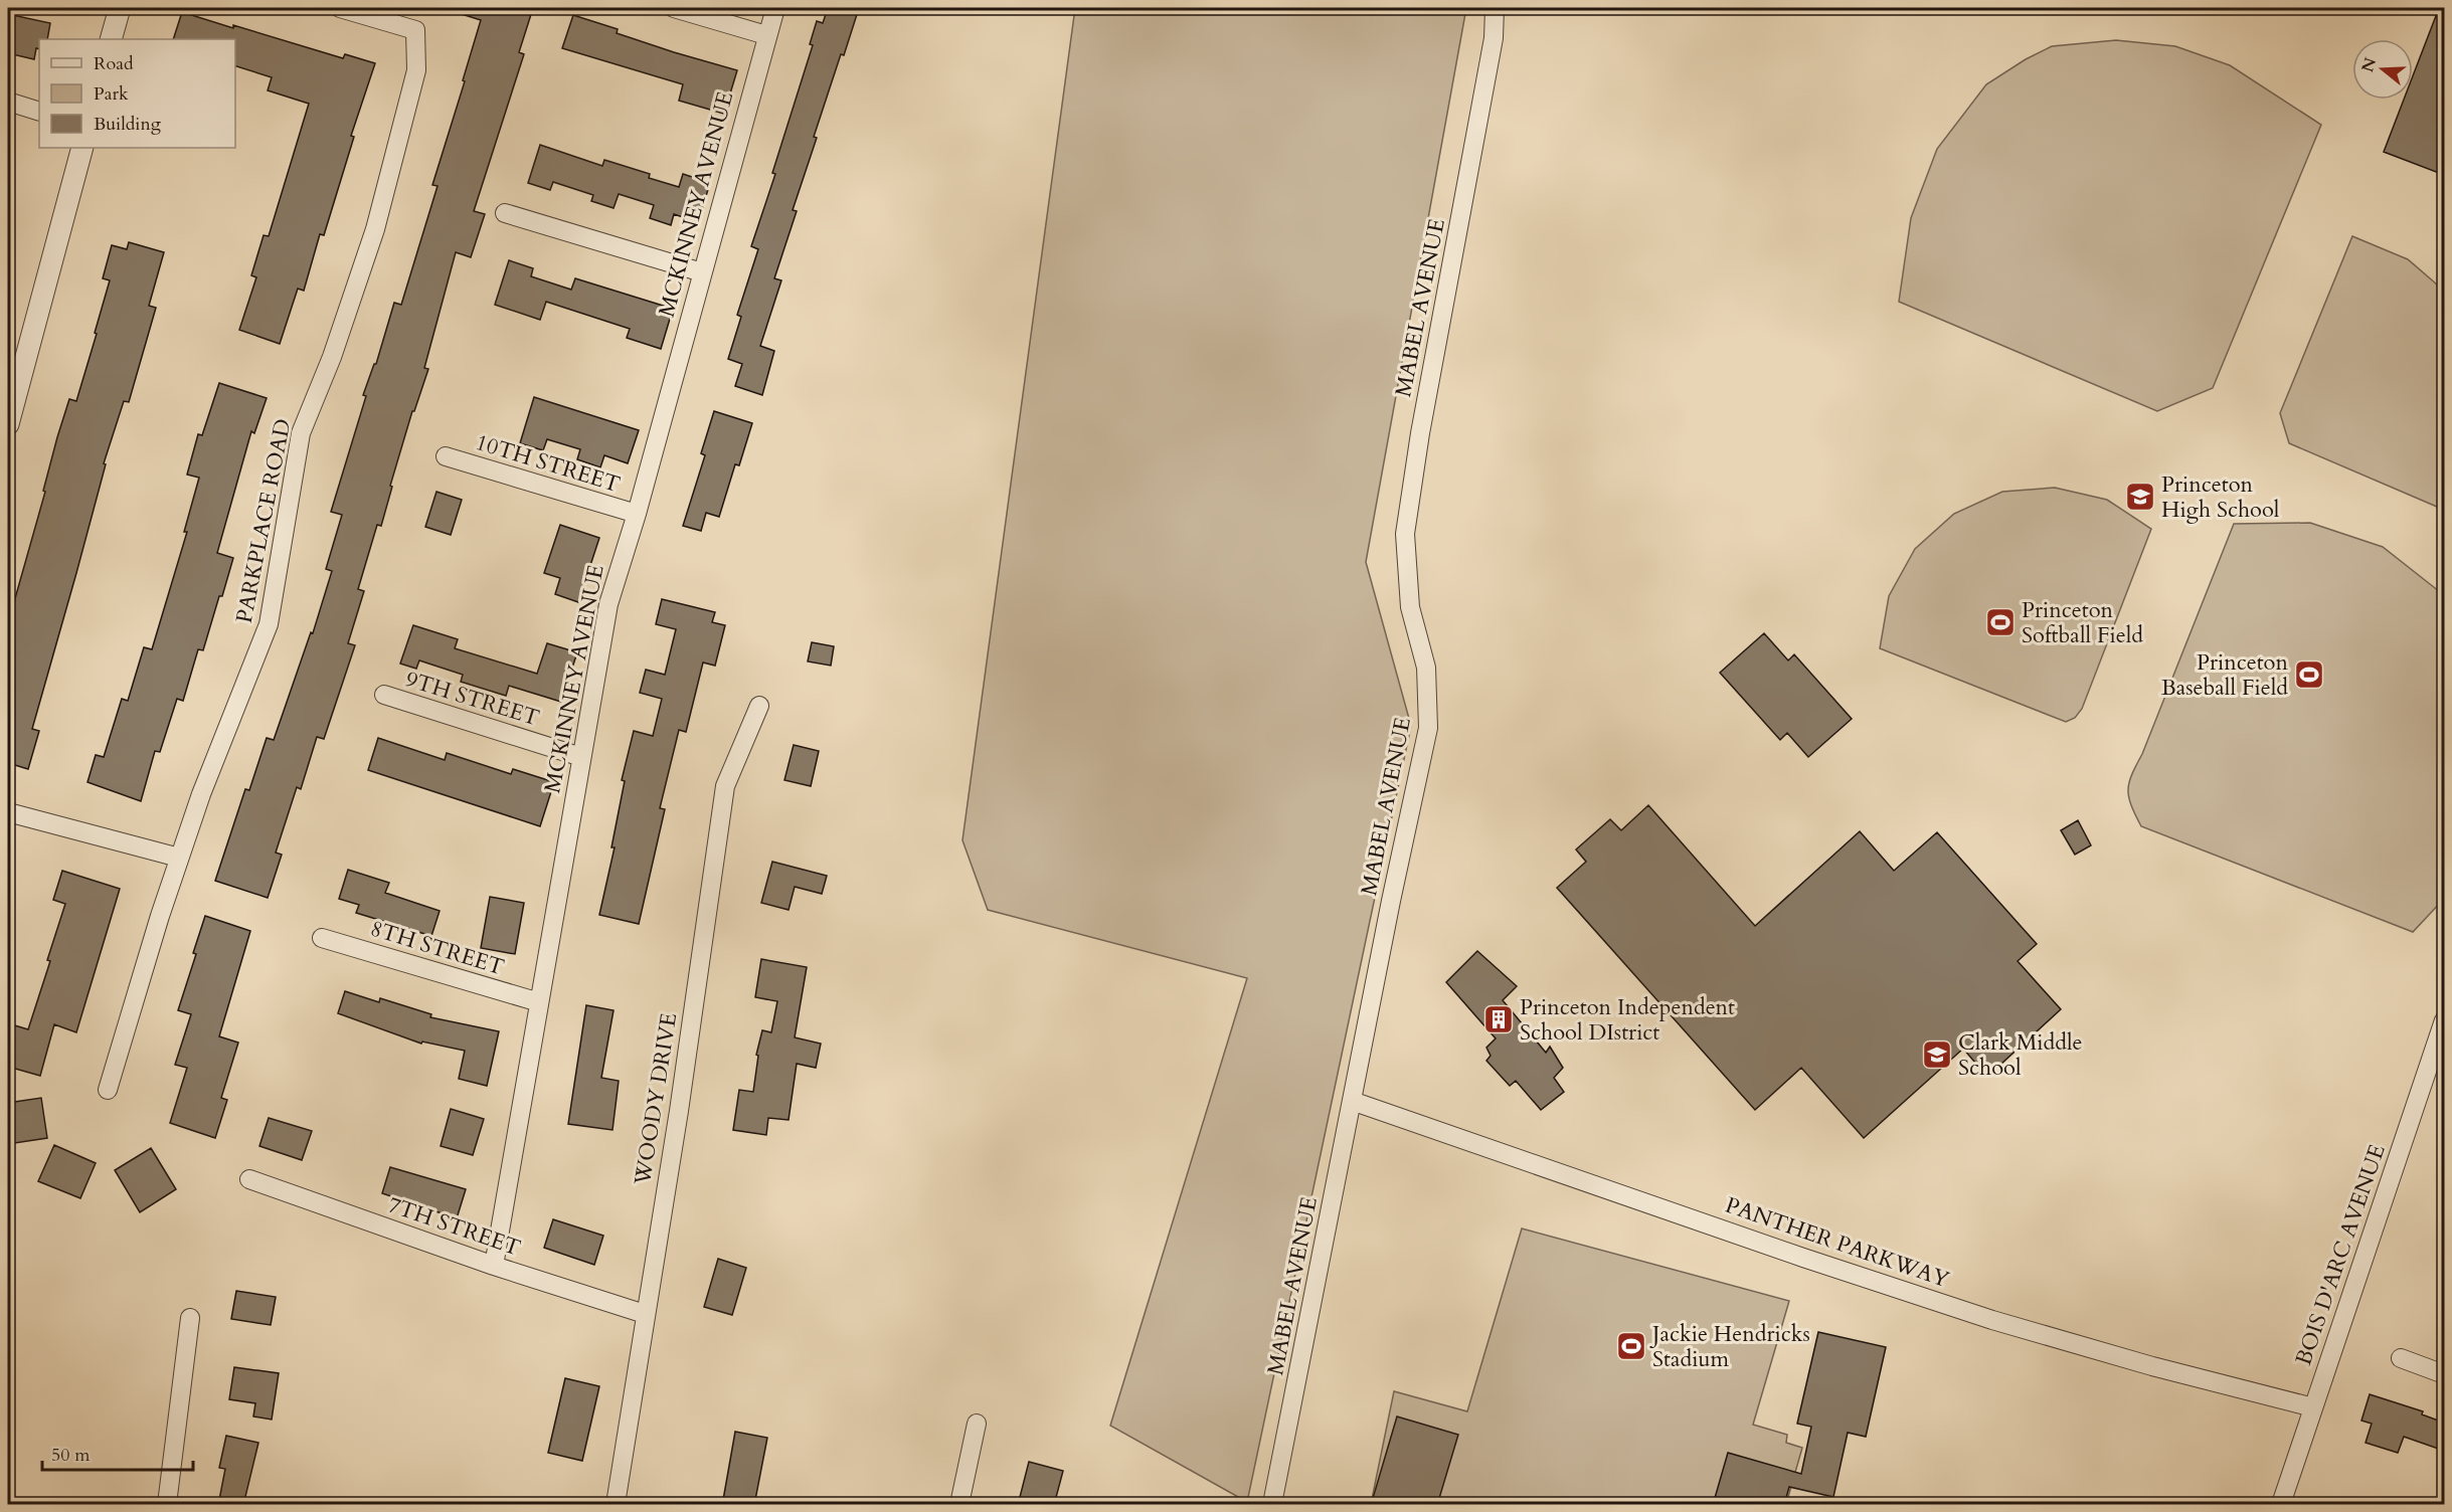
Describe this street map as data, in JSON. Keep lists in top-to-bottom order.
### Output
{
  "streets": {
    "street": [
      "MCKINNEY AVENUE",
      "MABEL AVENUE",
      "10TH STREET",
      "PARKPLACE ROAD",
      "9TH STREET",
      "8TH STREET",
      "WOODY DRIVE",
      "7TH STREET",
      "PANTHER PARKWAY",
      "BOIS D'ARC AVENUE"
    ]
  },
  "crossings": [
    ["MCKINNEY AVENUE", "10TH STREET"],
    ["MCKINNEY AVENUE", "9TH STREET"],
    ["MCKINNEY AVENUE", "8TH STREET"],
    ["MCKINNEY AVENUE", "7TH STREET"],
    ["MABEL AVENUE", "PANTHER PARKWAY"],
    ["WOODY DRIVE", "7TH STREET"],
    ["PANTHER PARKWAY", "BOIS D'ARC AVENUE"]
  ],
  "places": {
    "school or university": ["Princeton High School", "Clark Middle School"],
    "sports": ["Princeton Softball Field", "Princeton Baseball Field", "Jackie Hendricks Stadium"],
    "building": ["Princeton Independent School DIstrict"]
  },
  "legend": ["Road", "Park", "Building"],
  "scale_bar": "50 m",
  "north": "left"
}
